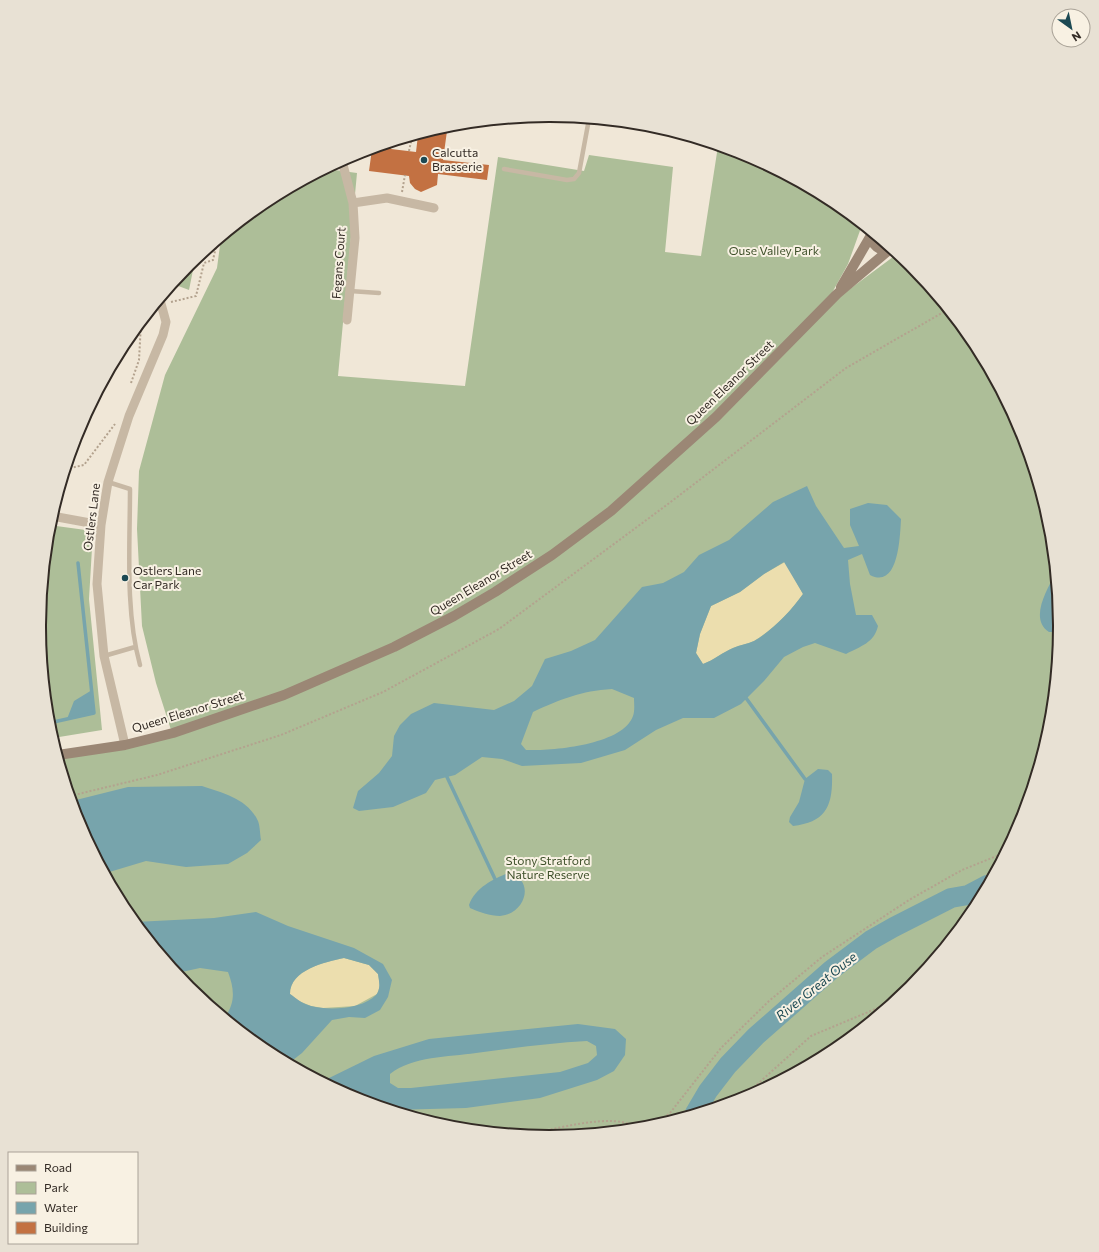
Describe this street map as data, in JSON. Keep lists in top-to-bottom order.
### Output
{
  "streets": {
    "street": ["Fegans Court", "Queen Eleanor Street", "Ostlers Lane"]
  },
  "crossings": [
    ["Queen Eleanor Street", "Ostlers Lane"]
  ],
  "water": ["River Great Ouse"],
  "parks": ["Ouse Valley Park", "Stony Stratford Nature Reserve"],
  "places": ["Calcutta Brasserie", "Ostlers Lane Car Park"],
  "legend": [
    "Road",
    "Park",
    "Water",
    "Building"
  ],
  "north": "bottom right"
}
